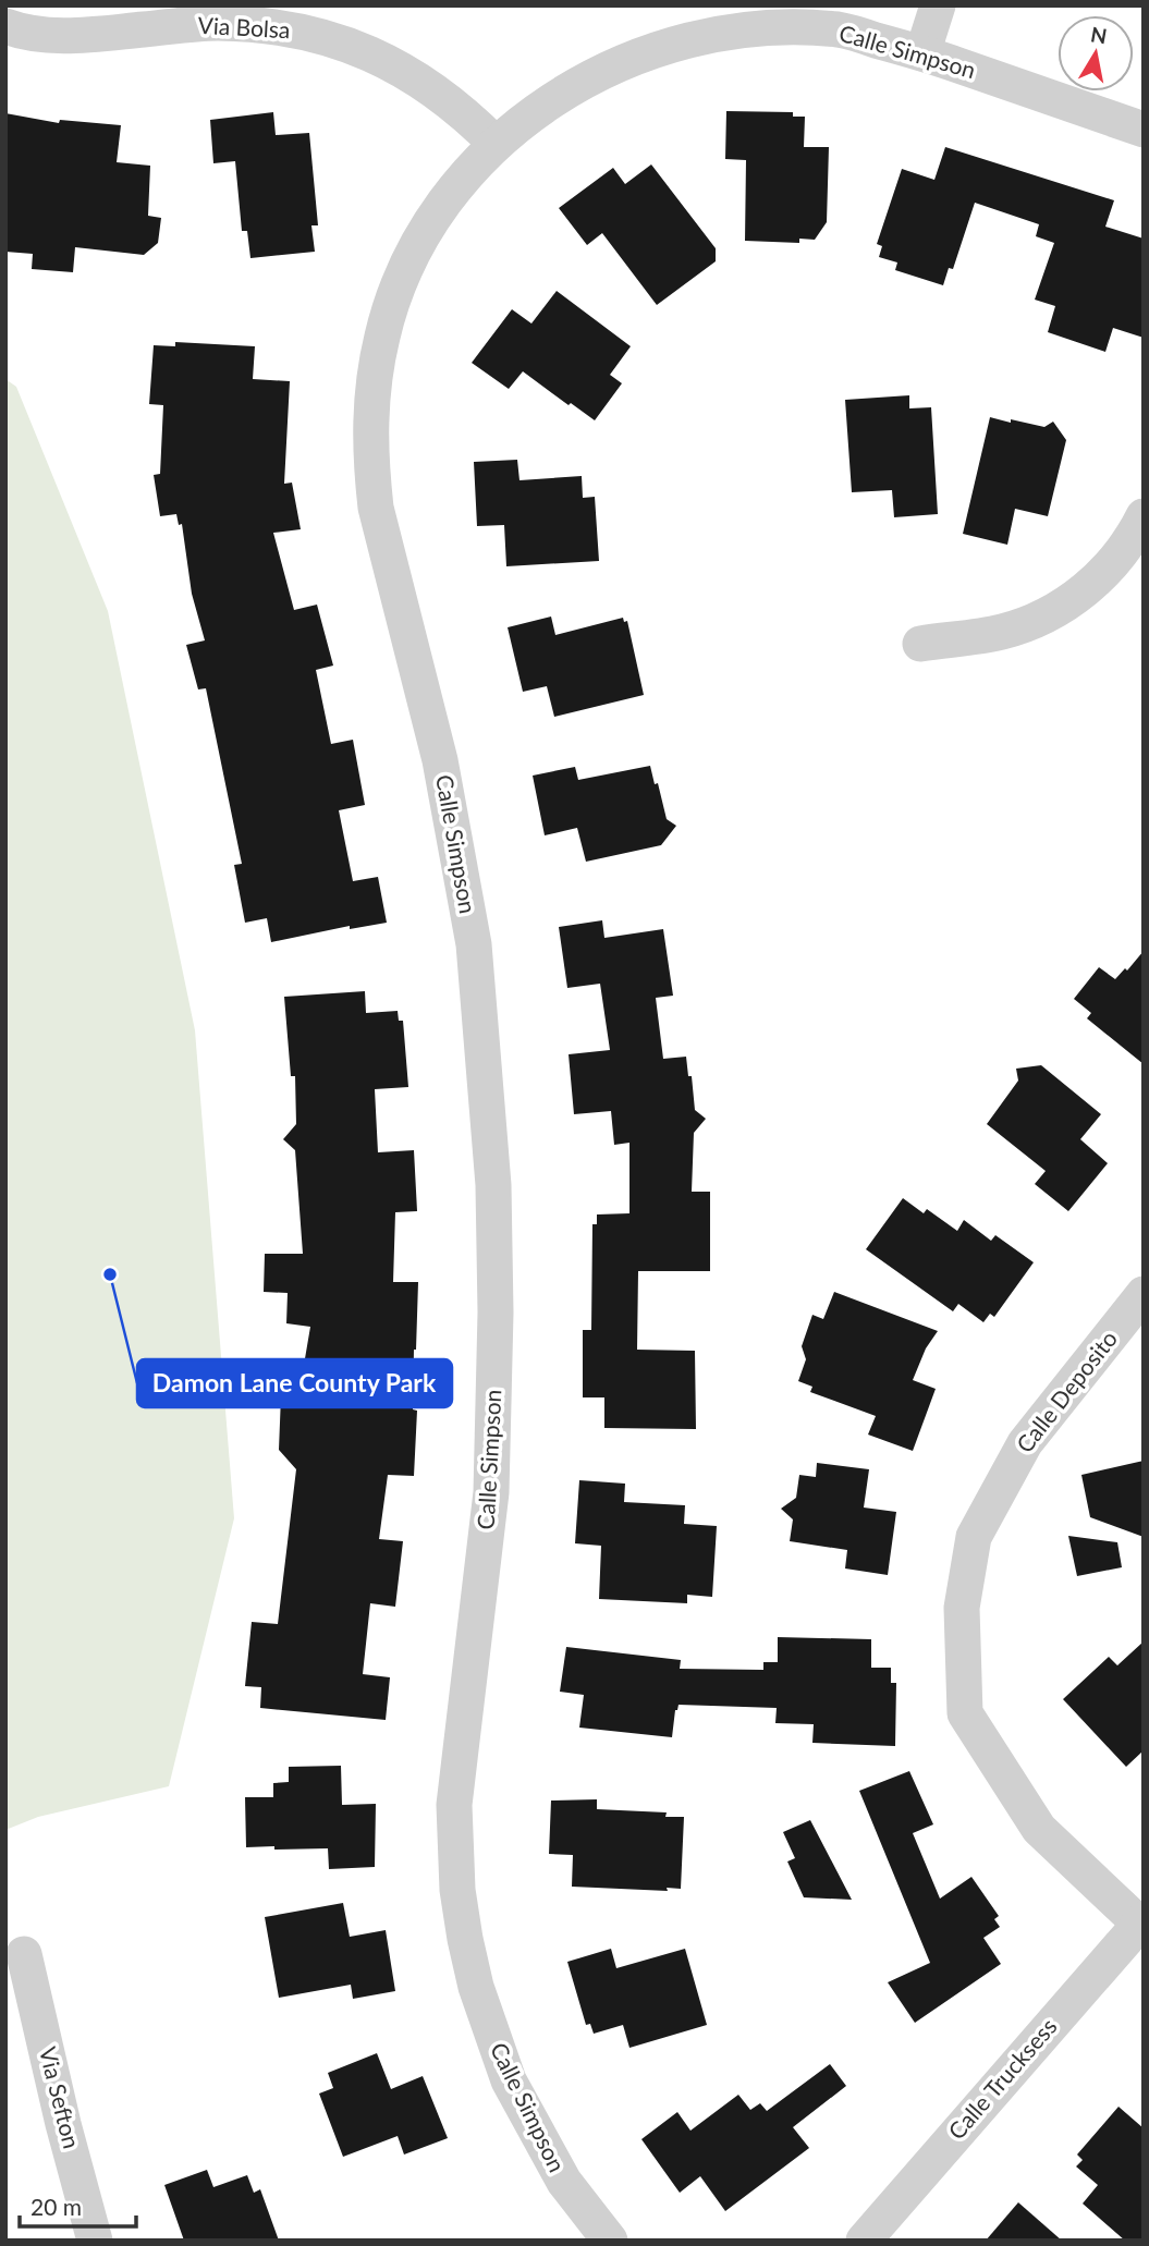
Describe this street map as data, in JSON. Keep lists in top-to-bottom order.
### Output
{
  "streets": {
    "street": [
      "Via Bolsa",
      "Calle Simpson",
      "Calle Deposito",
      "Calle Trucksess",
      "Via Sefton"
    ]
  },
  "crossings": [
    ["Via Bolsa", "Calle Simpson"],
    ["Calle Deposito", "Calle Trucksess"]
  ],
  "places": ["Damon Lane County Park"],
  "scale_bar": "20 m",
  "north": "top"
}
